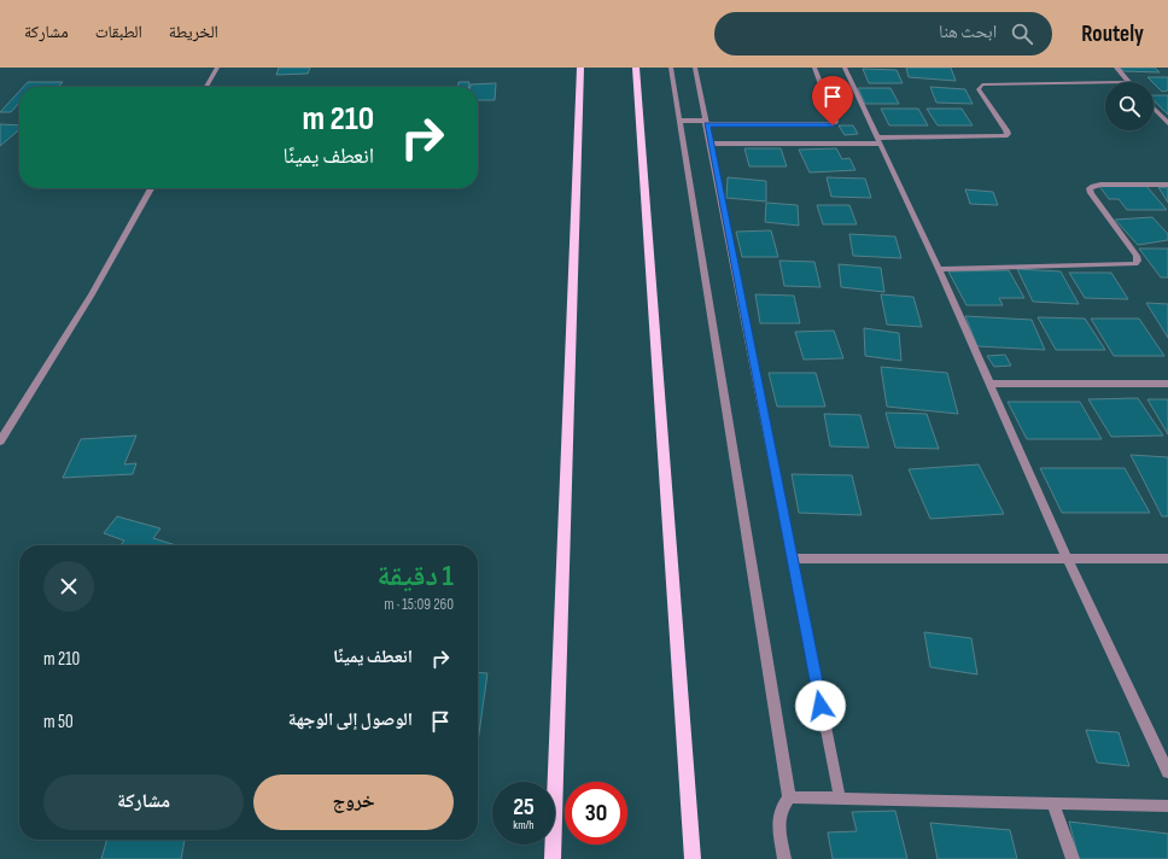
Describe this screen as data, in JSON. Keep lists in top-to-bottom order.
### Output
{
  "page": {
    "header": "Routely",
    "search": "ابحث هنا",
    "nav": ["الخريطة", "الطبقات", "مشاركة"],
    "turn": ["210 m", "انعطف يمينًا"],
    "heading": ["1 دقيقة", "260 m · 15:09"],
    "list": [
      {
        "name": "انعطف يمينًا",
        "value": "210 m"
      },
      {
        "name": "الوصول إلى الوجهة",
        "value": "50 m"
      }
    ],
    "buttons": ["خروج", "مشاركة"],
    "speed": "25 km/h",
    "limit": "30"
  }
}
